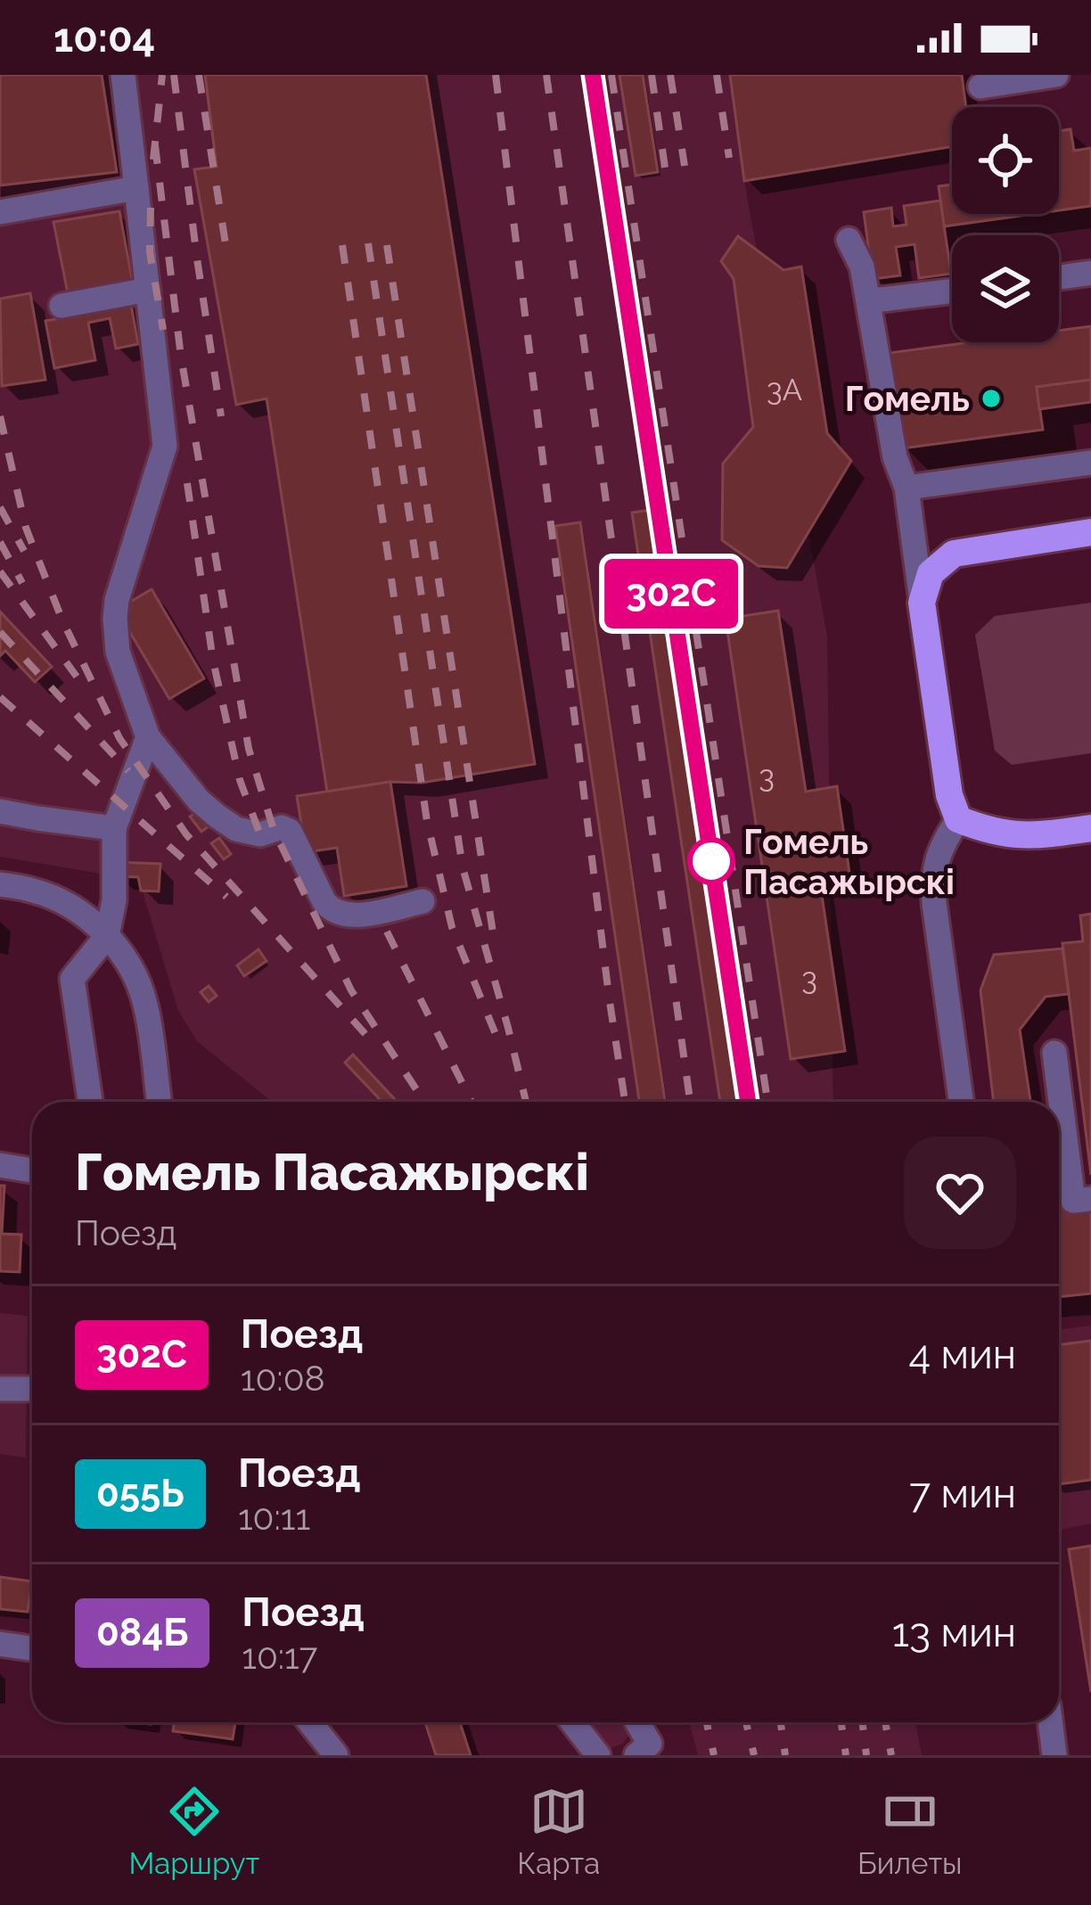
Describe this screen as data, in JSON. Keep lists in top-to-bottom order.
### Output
{
  "places": ["Гомель", "Гомель Пасажырскі"],
  "house_numbers": ["3А", "3", "3"],
  "page": {
    "status": "10:04",
    "on_map": "302С",
    "heading": ["Гомель Пасажырскі", "Поезд"],
    "list": [
      {
        "mark": "302С",
        "name": "Поезд",
        "note": "10:08",
        "value": "4 мин"
      },
      {
        "mark": "055Ь",
        "name": "Поезд",
        "note": "10:11",
        "value": "7 мин"
      },
      {
        "mark": "084Б",
        "name": "Поезд",
        "note": "10:17",
        "value": "13 мин"
      }
    ],
    "tabs": ["Маршрут", "Карта", "Билеты"]
  }
}
